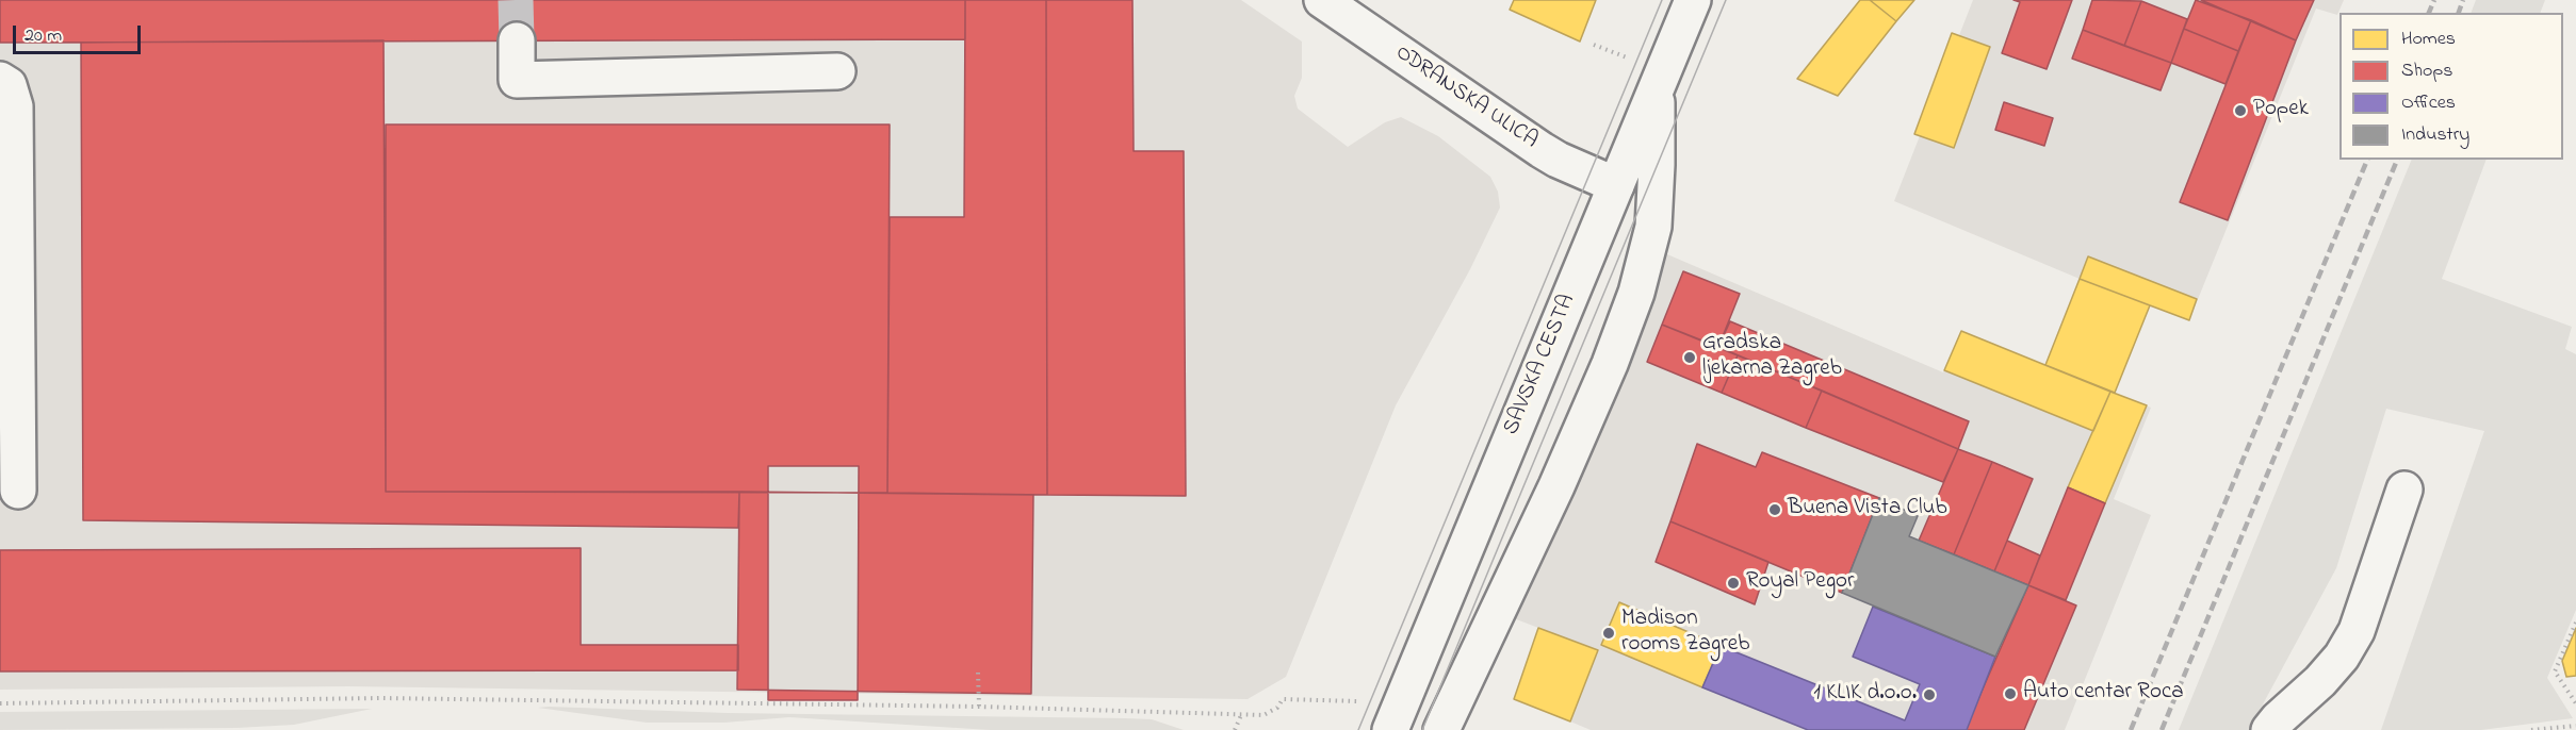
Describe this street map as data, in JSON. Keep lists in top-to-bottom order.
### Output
{
  "streets": {
    "main road": ["ODRANSKA ULICA", "SAVSKA CESTA"]
  },
  "crossings": [
    ["ODRANSKA ULICA", "SAVSKA CESTA"]
  ],
  "places": [
    "Popek",
    "Gradska ljekarna Zagreb",
    "Buena Vista Club",
    "Royal Pegor",
    "Madison rooms Zagreb",
    "Auto centar Roca",
    "1 KLIK d.o.o."
  ],
  "legend": [
    "Homes",
    "Shops",
    "Offices",
    "Industry"
  ],
  "scale_bar": "20 m"
}
